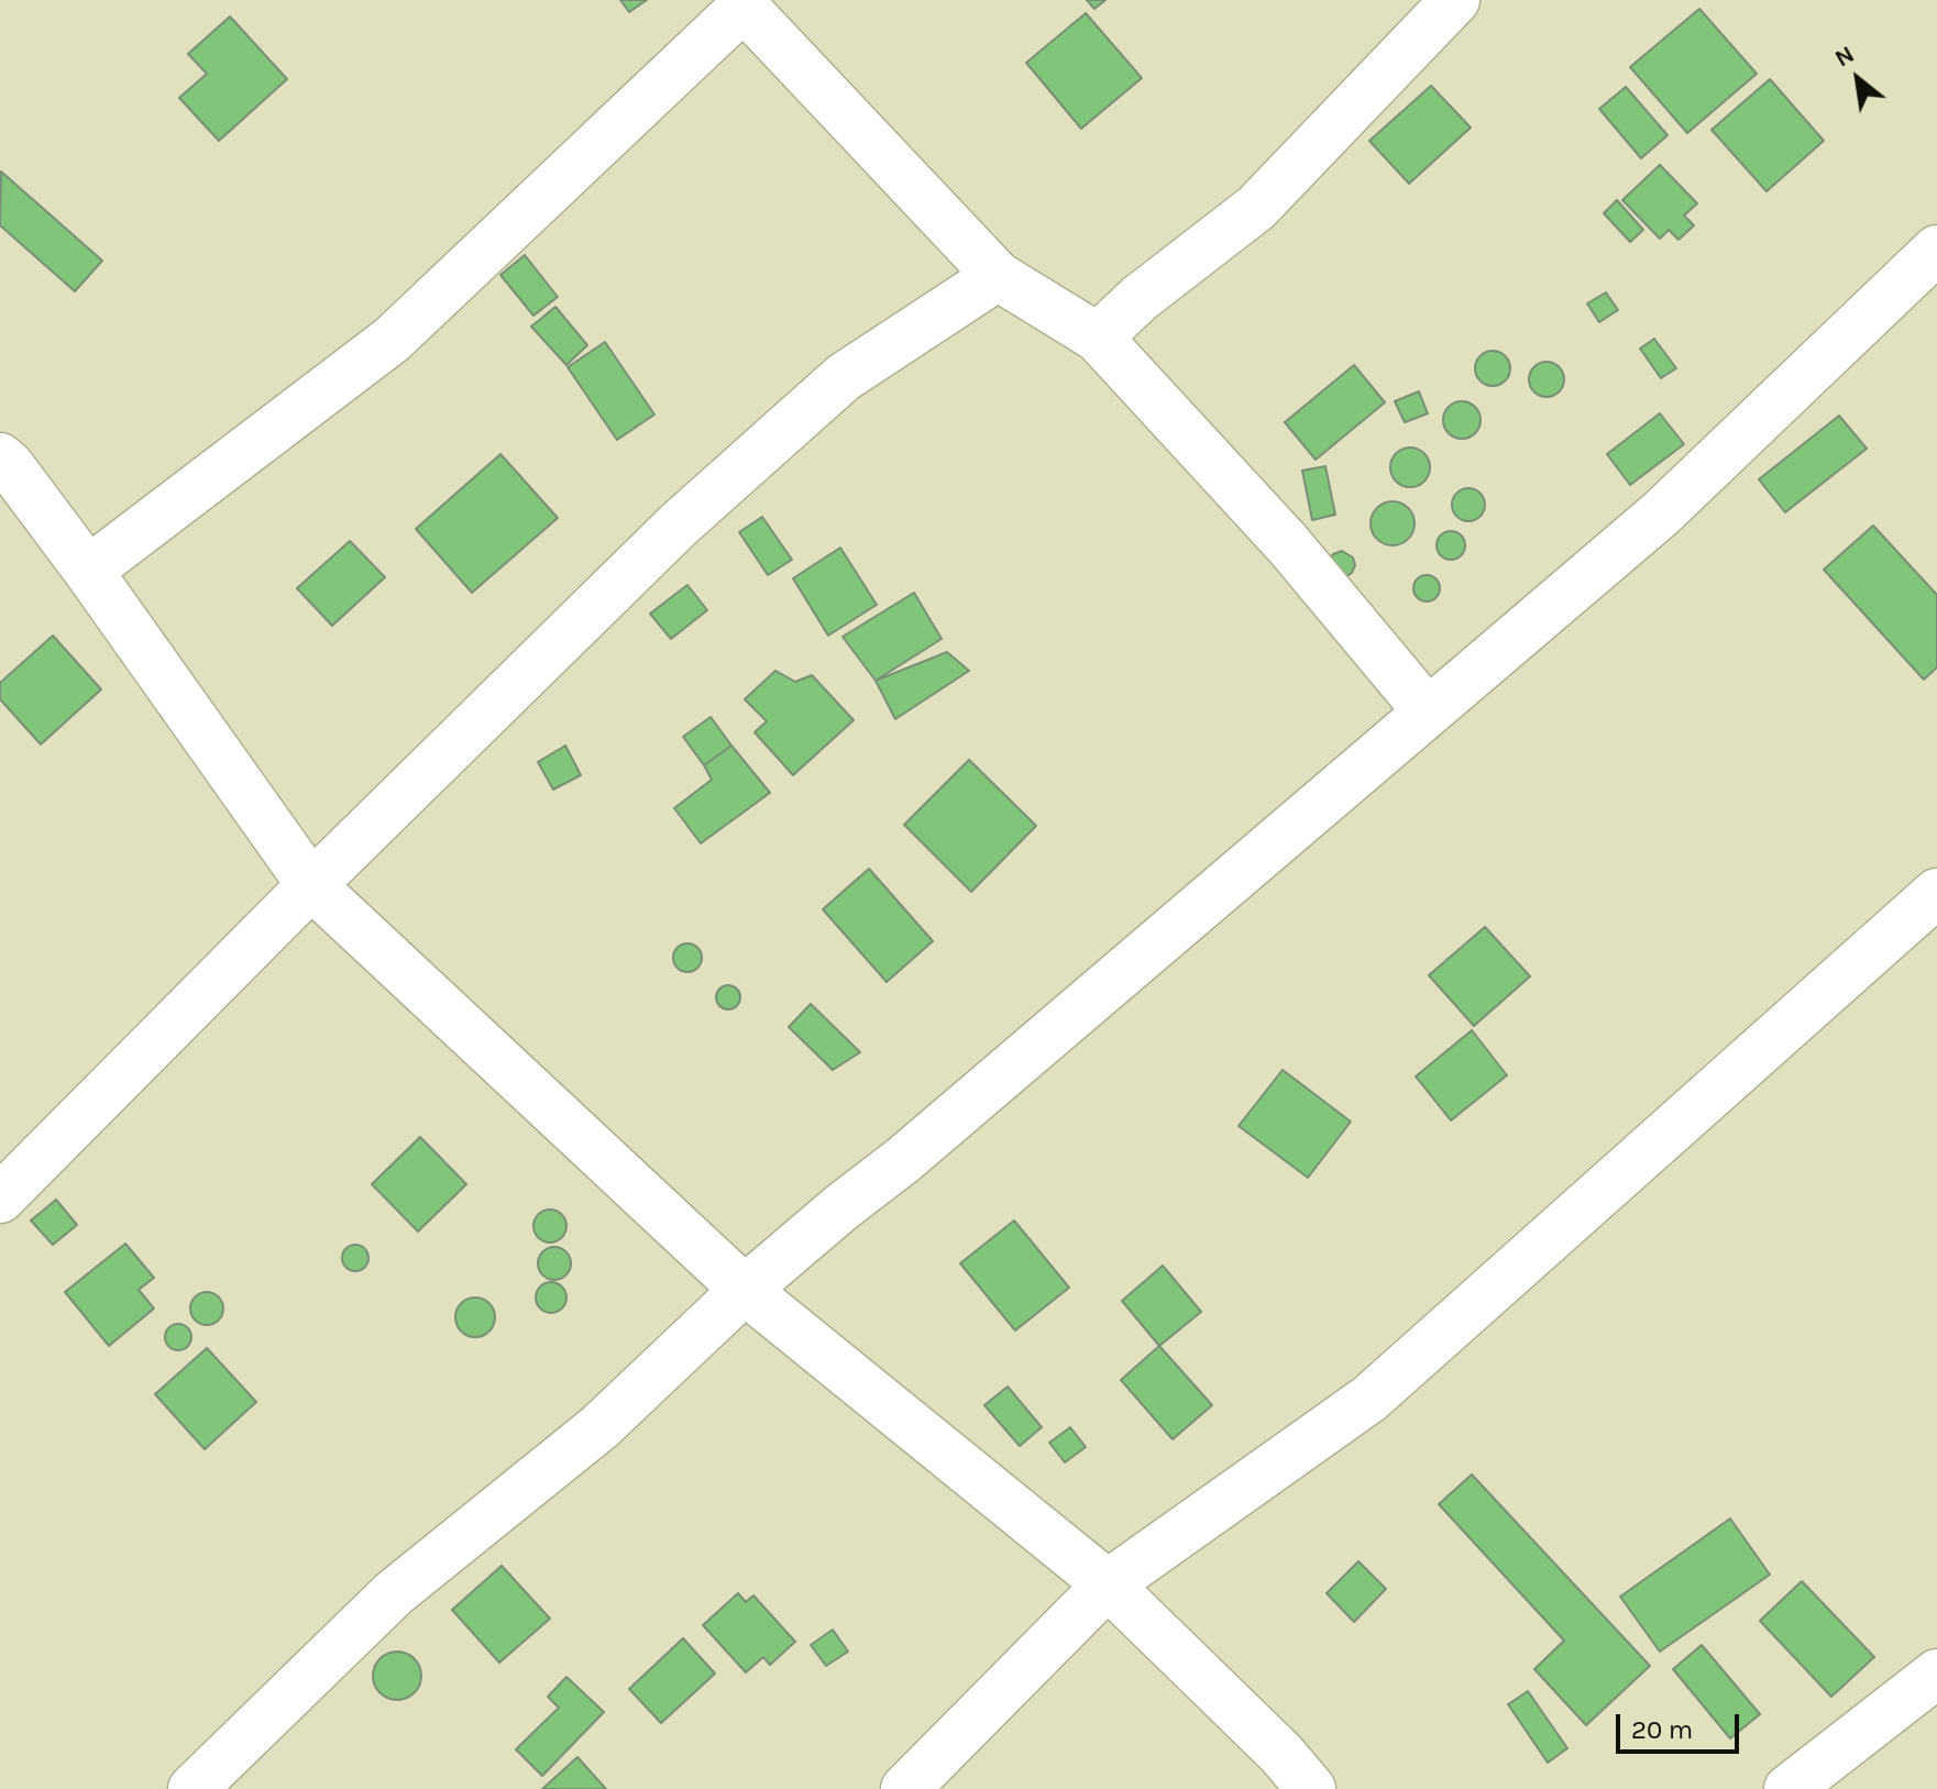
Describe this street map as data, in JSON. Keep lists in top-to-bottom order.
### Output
{
  "scale_bar": "20 m",
  "north": "top left"
}
